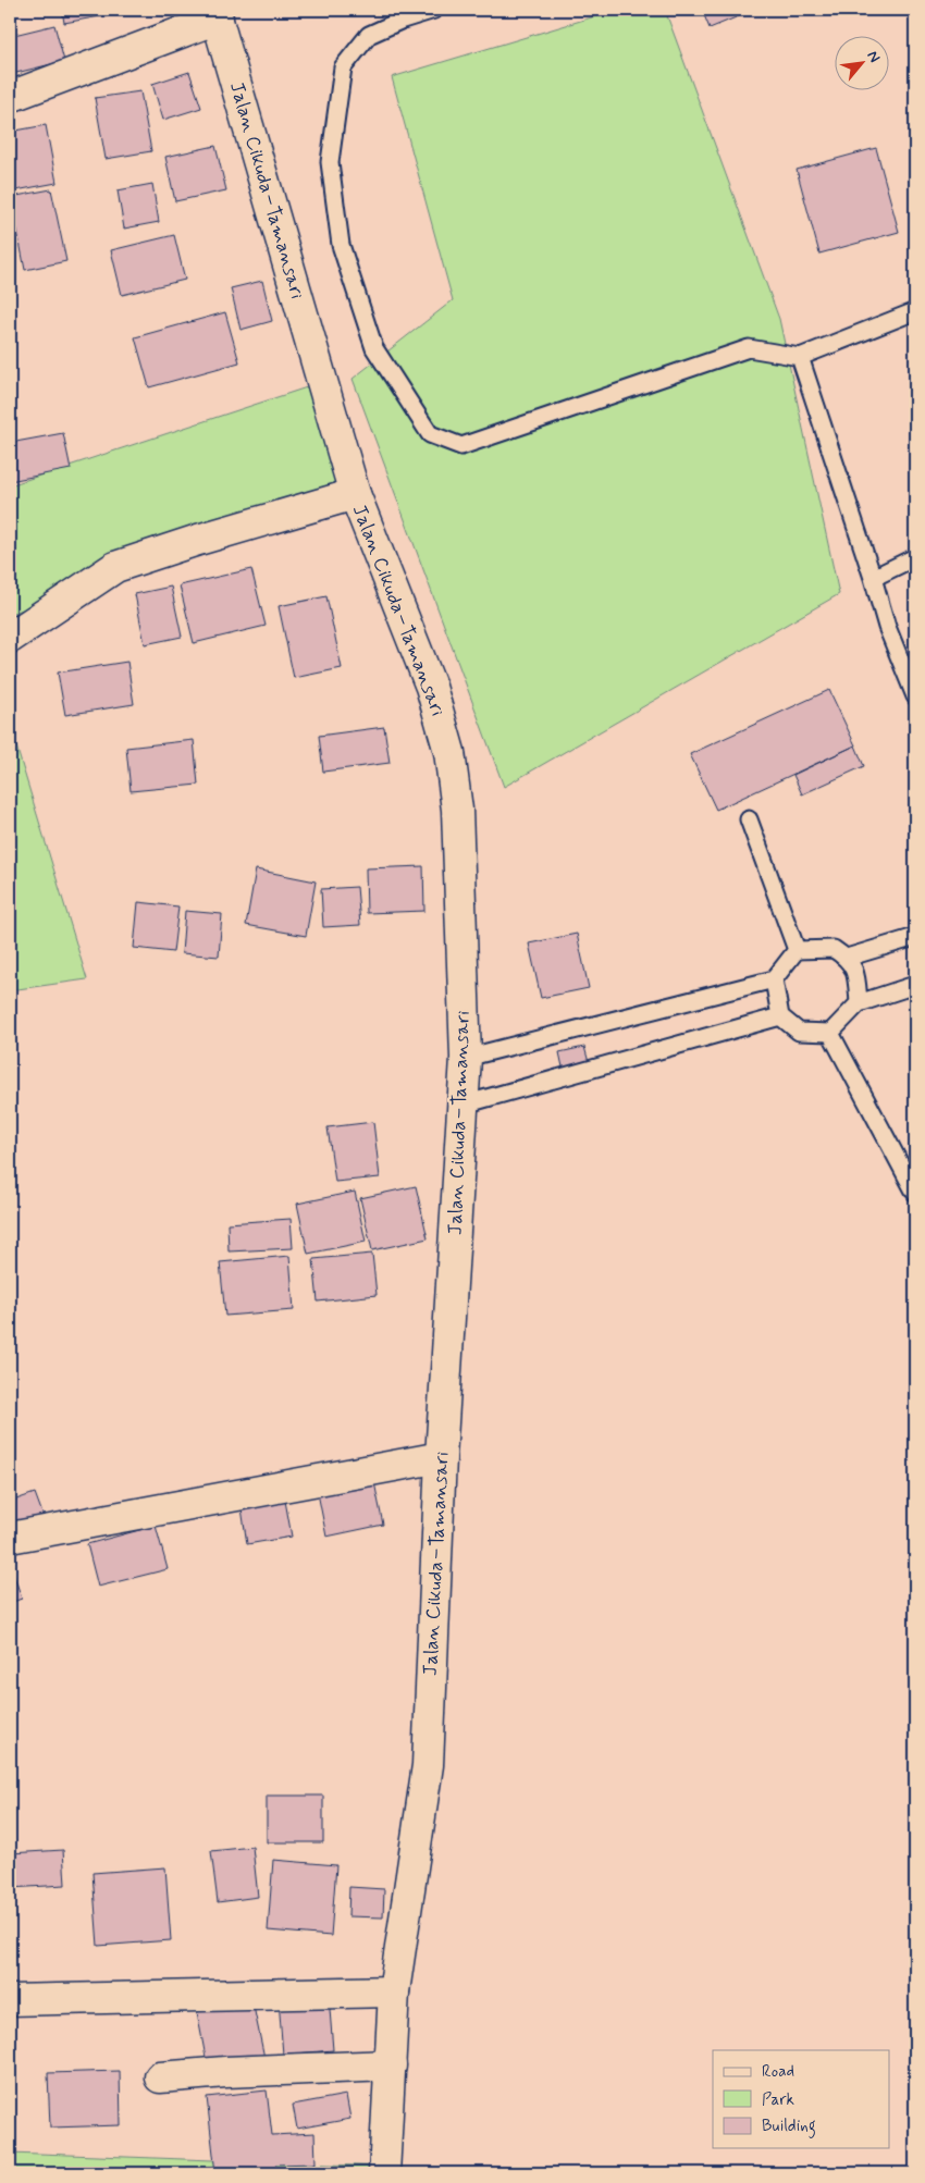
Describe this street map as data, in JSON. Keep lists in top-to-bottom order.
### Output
{
  "streets": {
    "street": ["Jalan Cikuda–Tamansari"]
  },
  "legend": ["Road", "Park", "Building"],
  "north": "top right"
}
